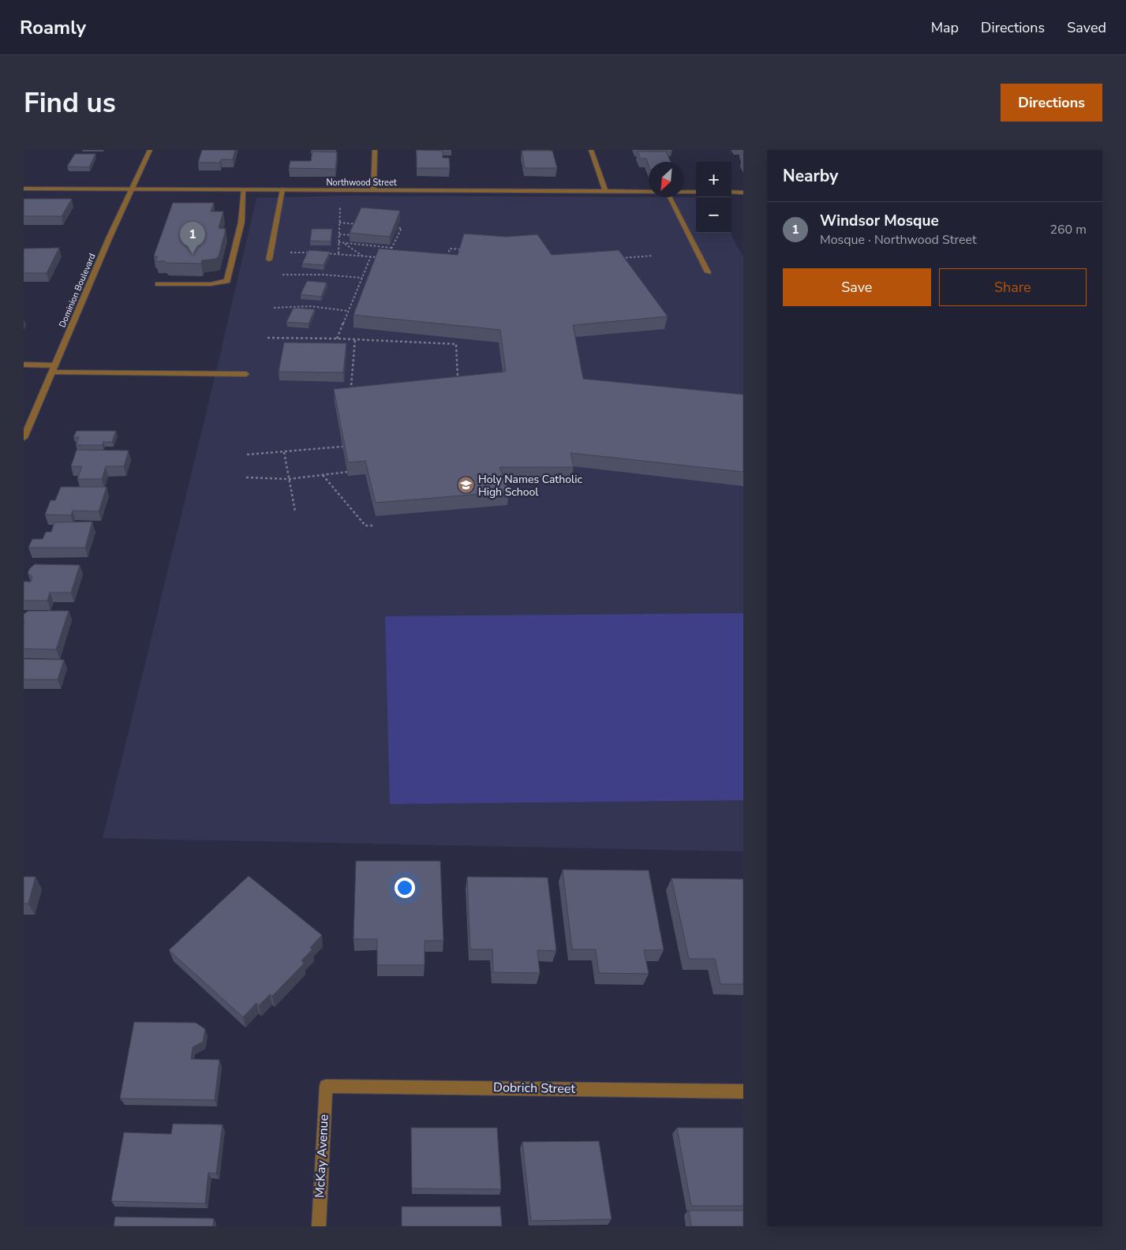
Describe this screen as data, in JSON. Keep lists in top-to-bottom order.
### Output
{
  "streets": {
    "street": [
      "Northwood Street",
      "Dominion Boulevard",
      "Dobrich Street",
      "McKay Avenue"
    ]
  },
  "crossings": [
    ["Northwood Street", "Dominion Boulevard"],
    ["Dobrich Street", "McKay Avenue"]
  ],
  "places": {
    "school or university": ["Holy Names Catholic High School"]
  },
  "north": "bottom left",
  "page": {
    "header": "Roamly",
    "nav": ["Map", "Directions", "Saved"],
    "buttons": [
      "Directions",
      ["Save", "Share"]
    ],
    "title": "Find us",
    "heading": "Nearby",
    "map_buttons": ["+", "−"],
    "list": [
      {
        "mark": "1",
        "name": "Windsor Mosque",
        "note": "Mosque · Northwood Street",
        "value": "260 m"
      }
    ],
    "pins": "1"
  }
}
